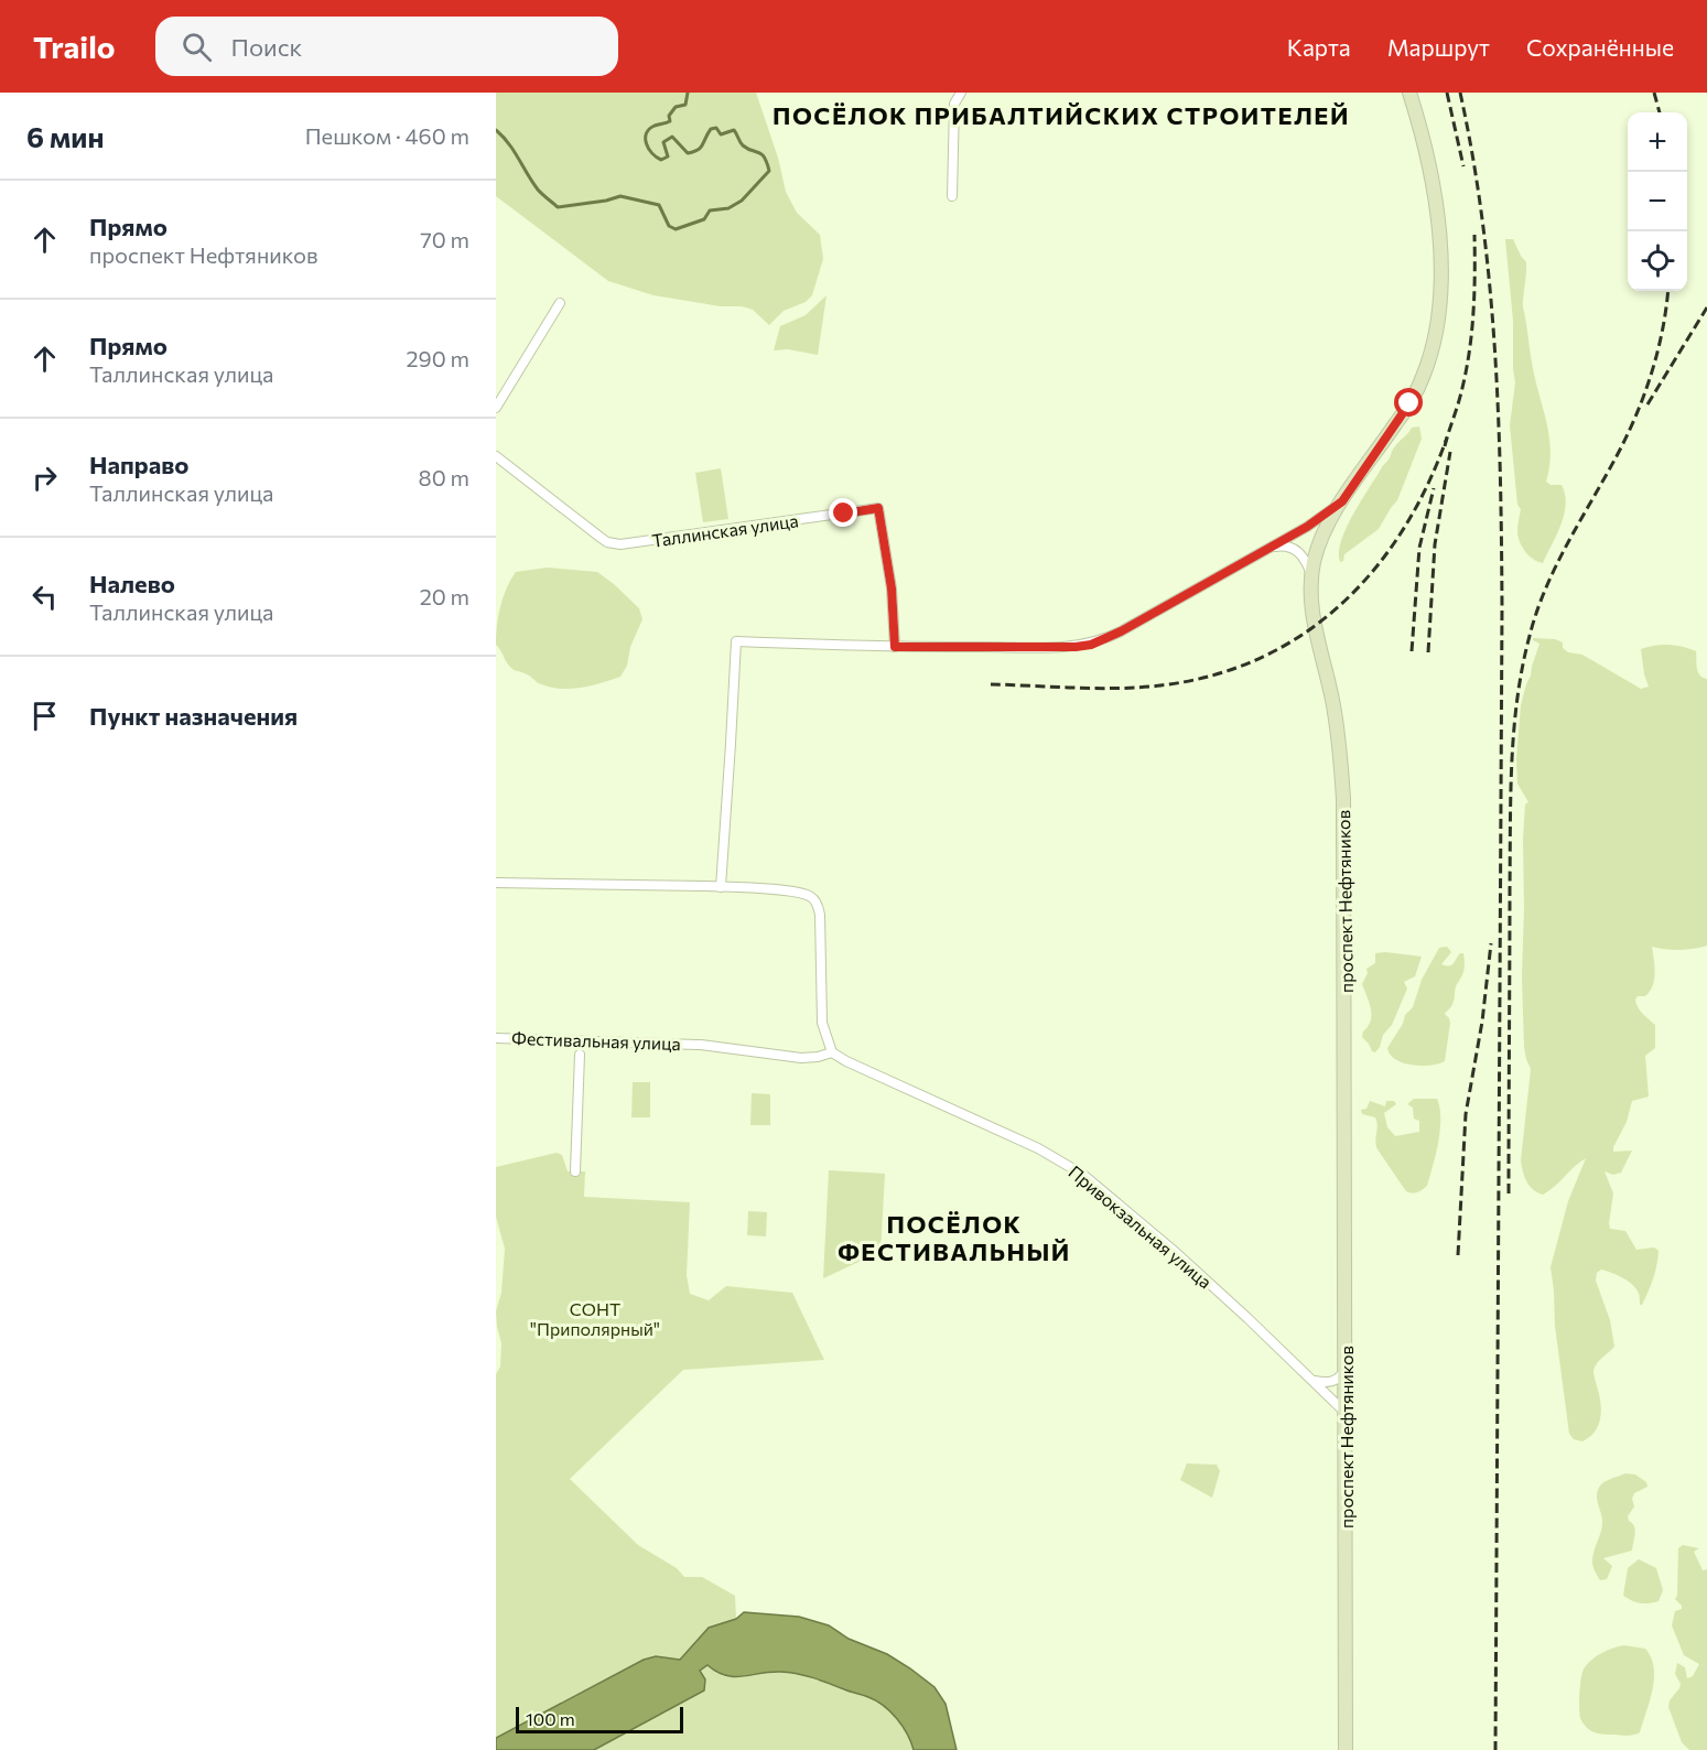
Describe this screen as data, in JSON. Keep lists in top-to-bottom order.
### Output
{
  "streets": {
    "main road": ["проспект Нефтяников"],
    "street": ["Таллинская улица", "Фестивальная улица", "Привокзальная улица"]
  },
  "crossings": [
    ["проспект Нефтяников", "Привокзальная улица"],
    ["Фестивальная улица", "Привокзальная улица"]
  ],
  "districts": ["ПОСЁЛОК ПРИБАЛТИЙСКИХ СТРОИТЕЛЕЙ", "ПОСЁЛОК ФЕСТИВАЛЬНЫЙ"],
  "parks": ["СОНТ \"Приполярный\""],
  "scale_bar": "100 m",
  "page": {
    "header": "Trailo",
    "search": "Поиск",
    "nav": ["Карта", "Маршрут", "Сохранённые"],
    "heading": ["6 мин", "Пешком · 460 m"],
    "map_buttons": ["+", "−"],
    "list": [
      ["Прямо", "проспект Нефтяников", "70 m"],
      ["Прямо", "Таллинская улица", "290 m"],
      ["Направо", "Таллинская улица", "80 m"],
      ["Налево", "Таллинская улица", "20 m"],
      "Пункт назначения"
    ],
    "scale": "100 m"
  }
}
